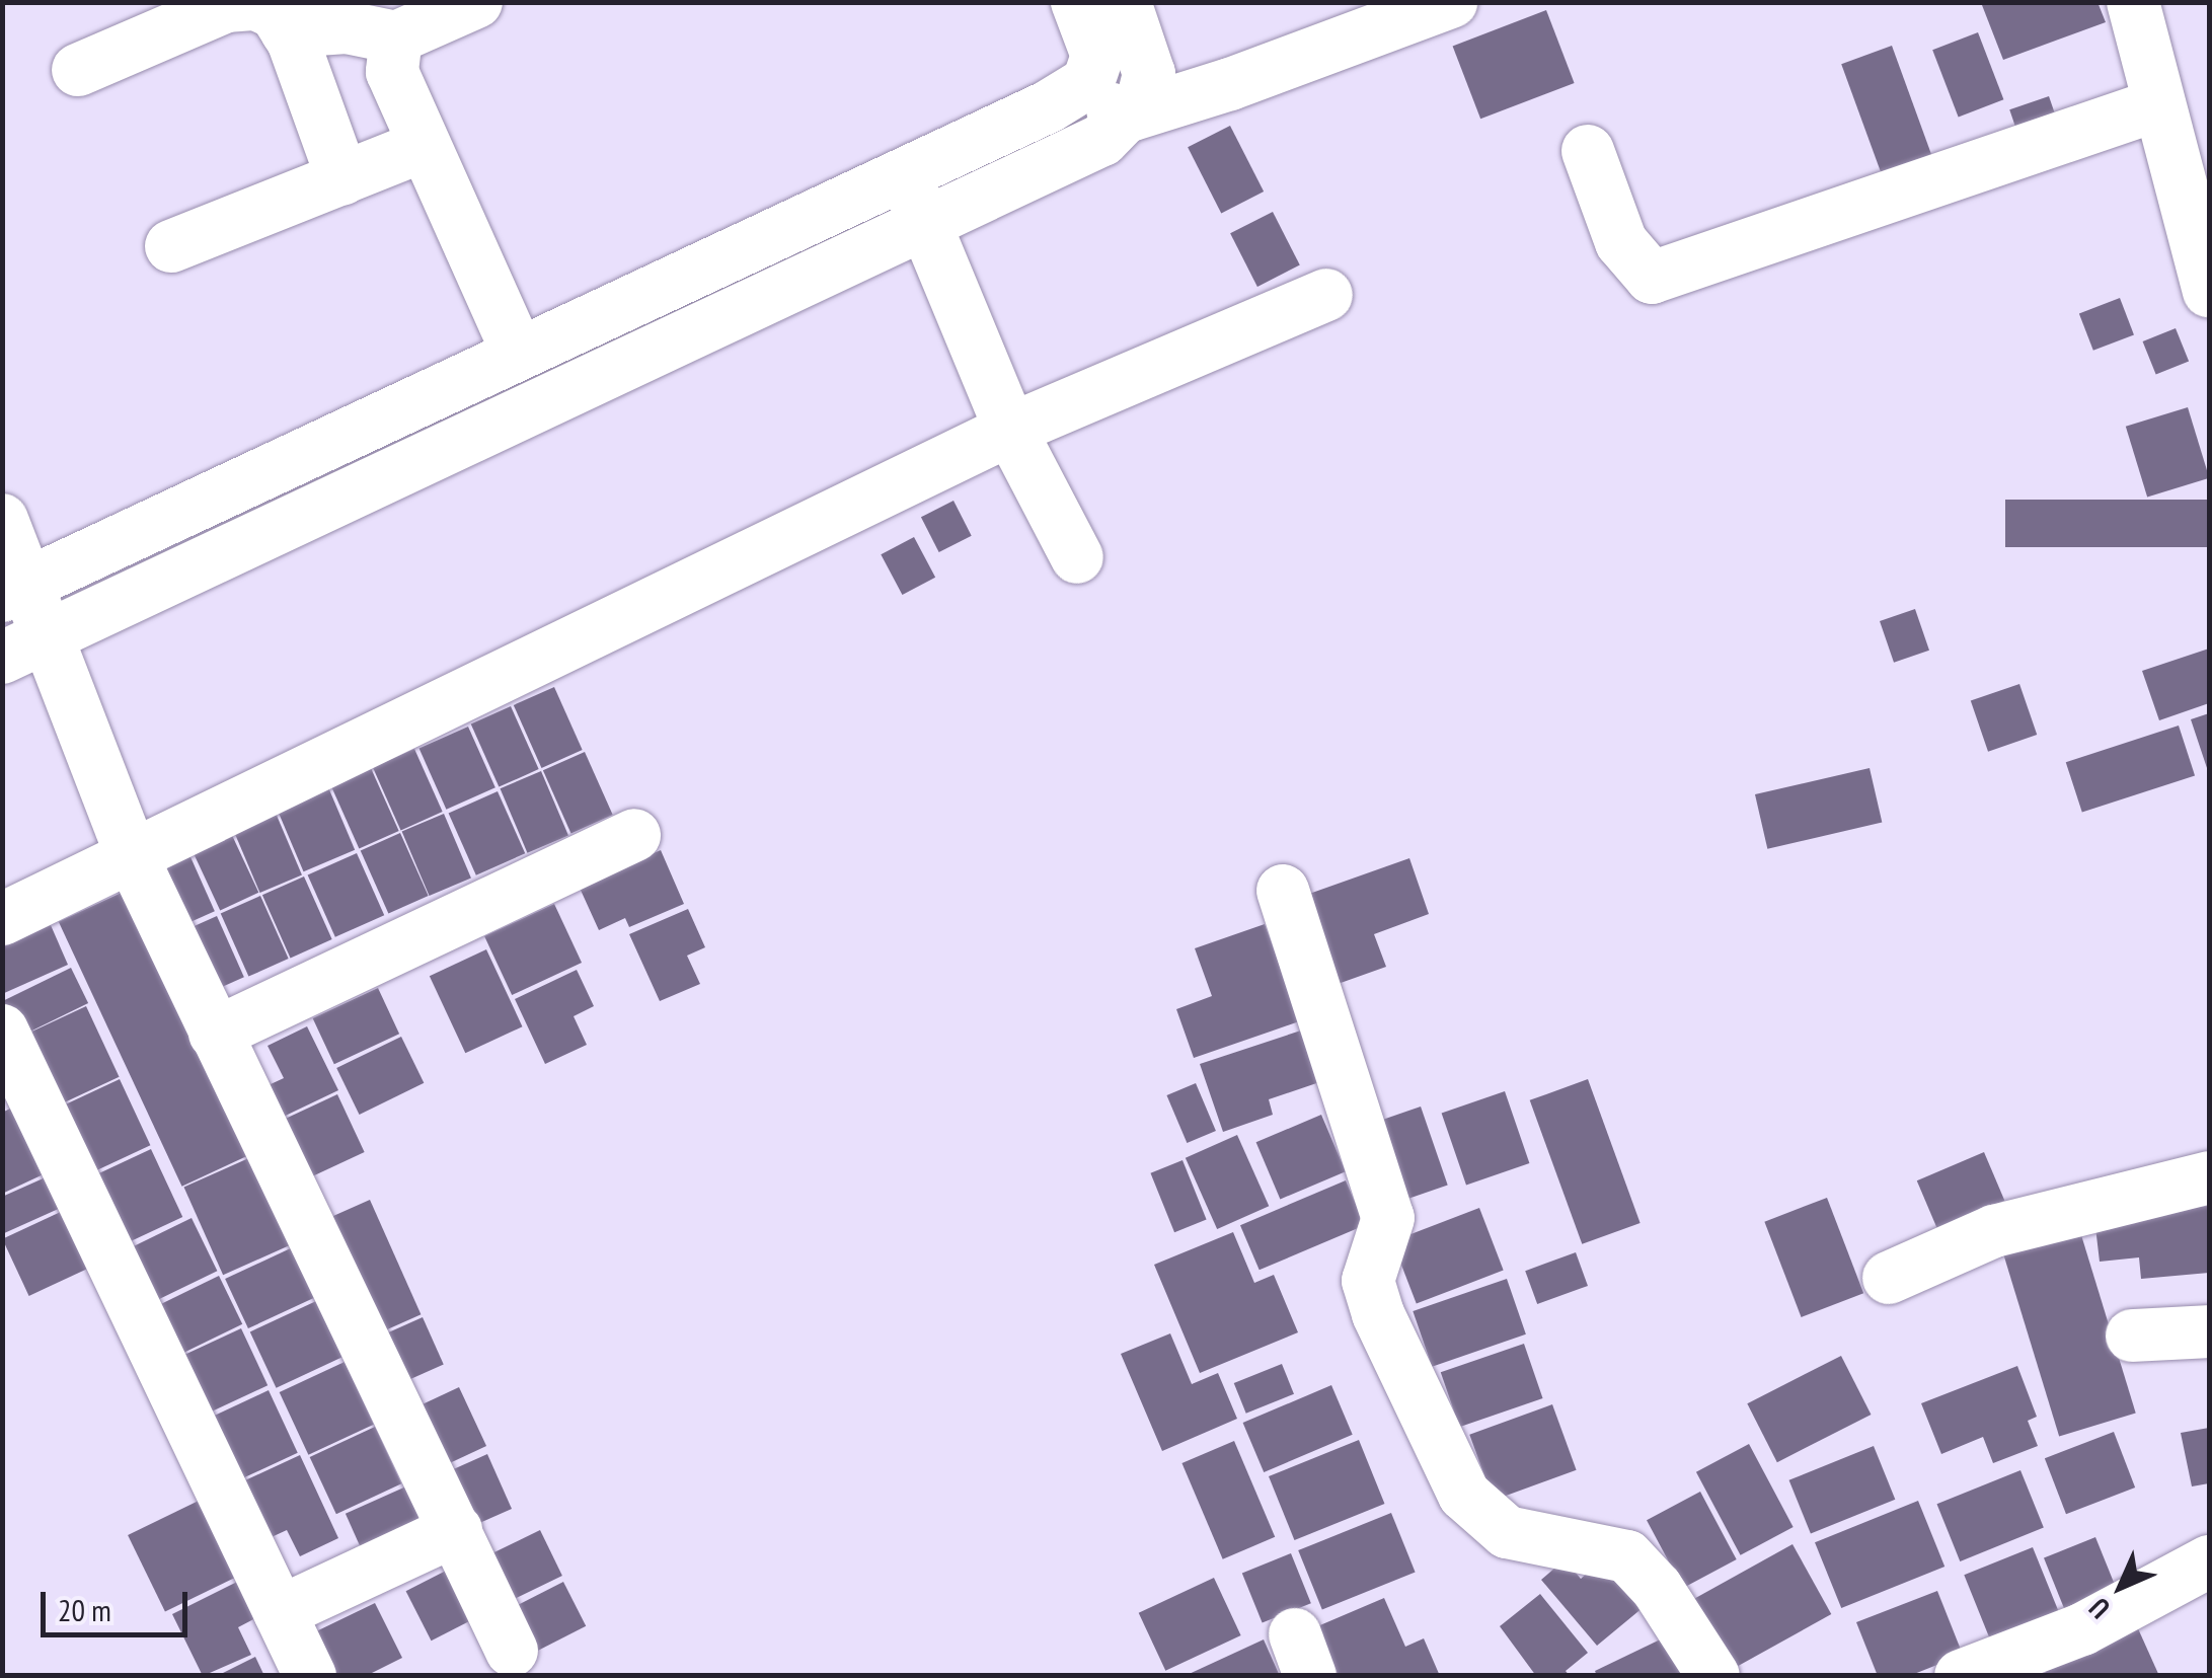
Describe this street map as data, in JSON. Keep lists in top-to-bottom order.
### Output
{
  "scale_bar": "20 m",
  "north": "bottom left"
}
